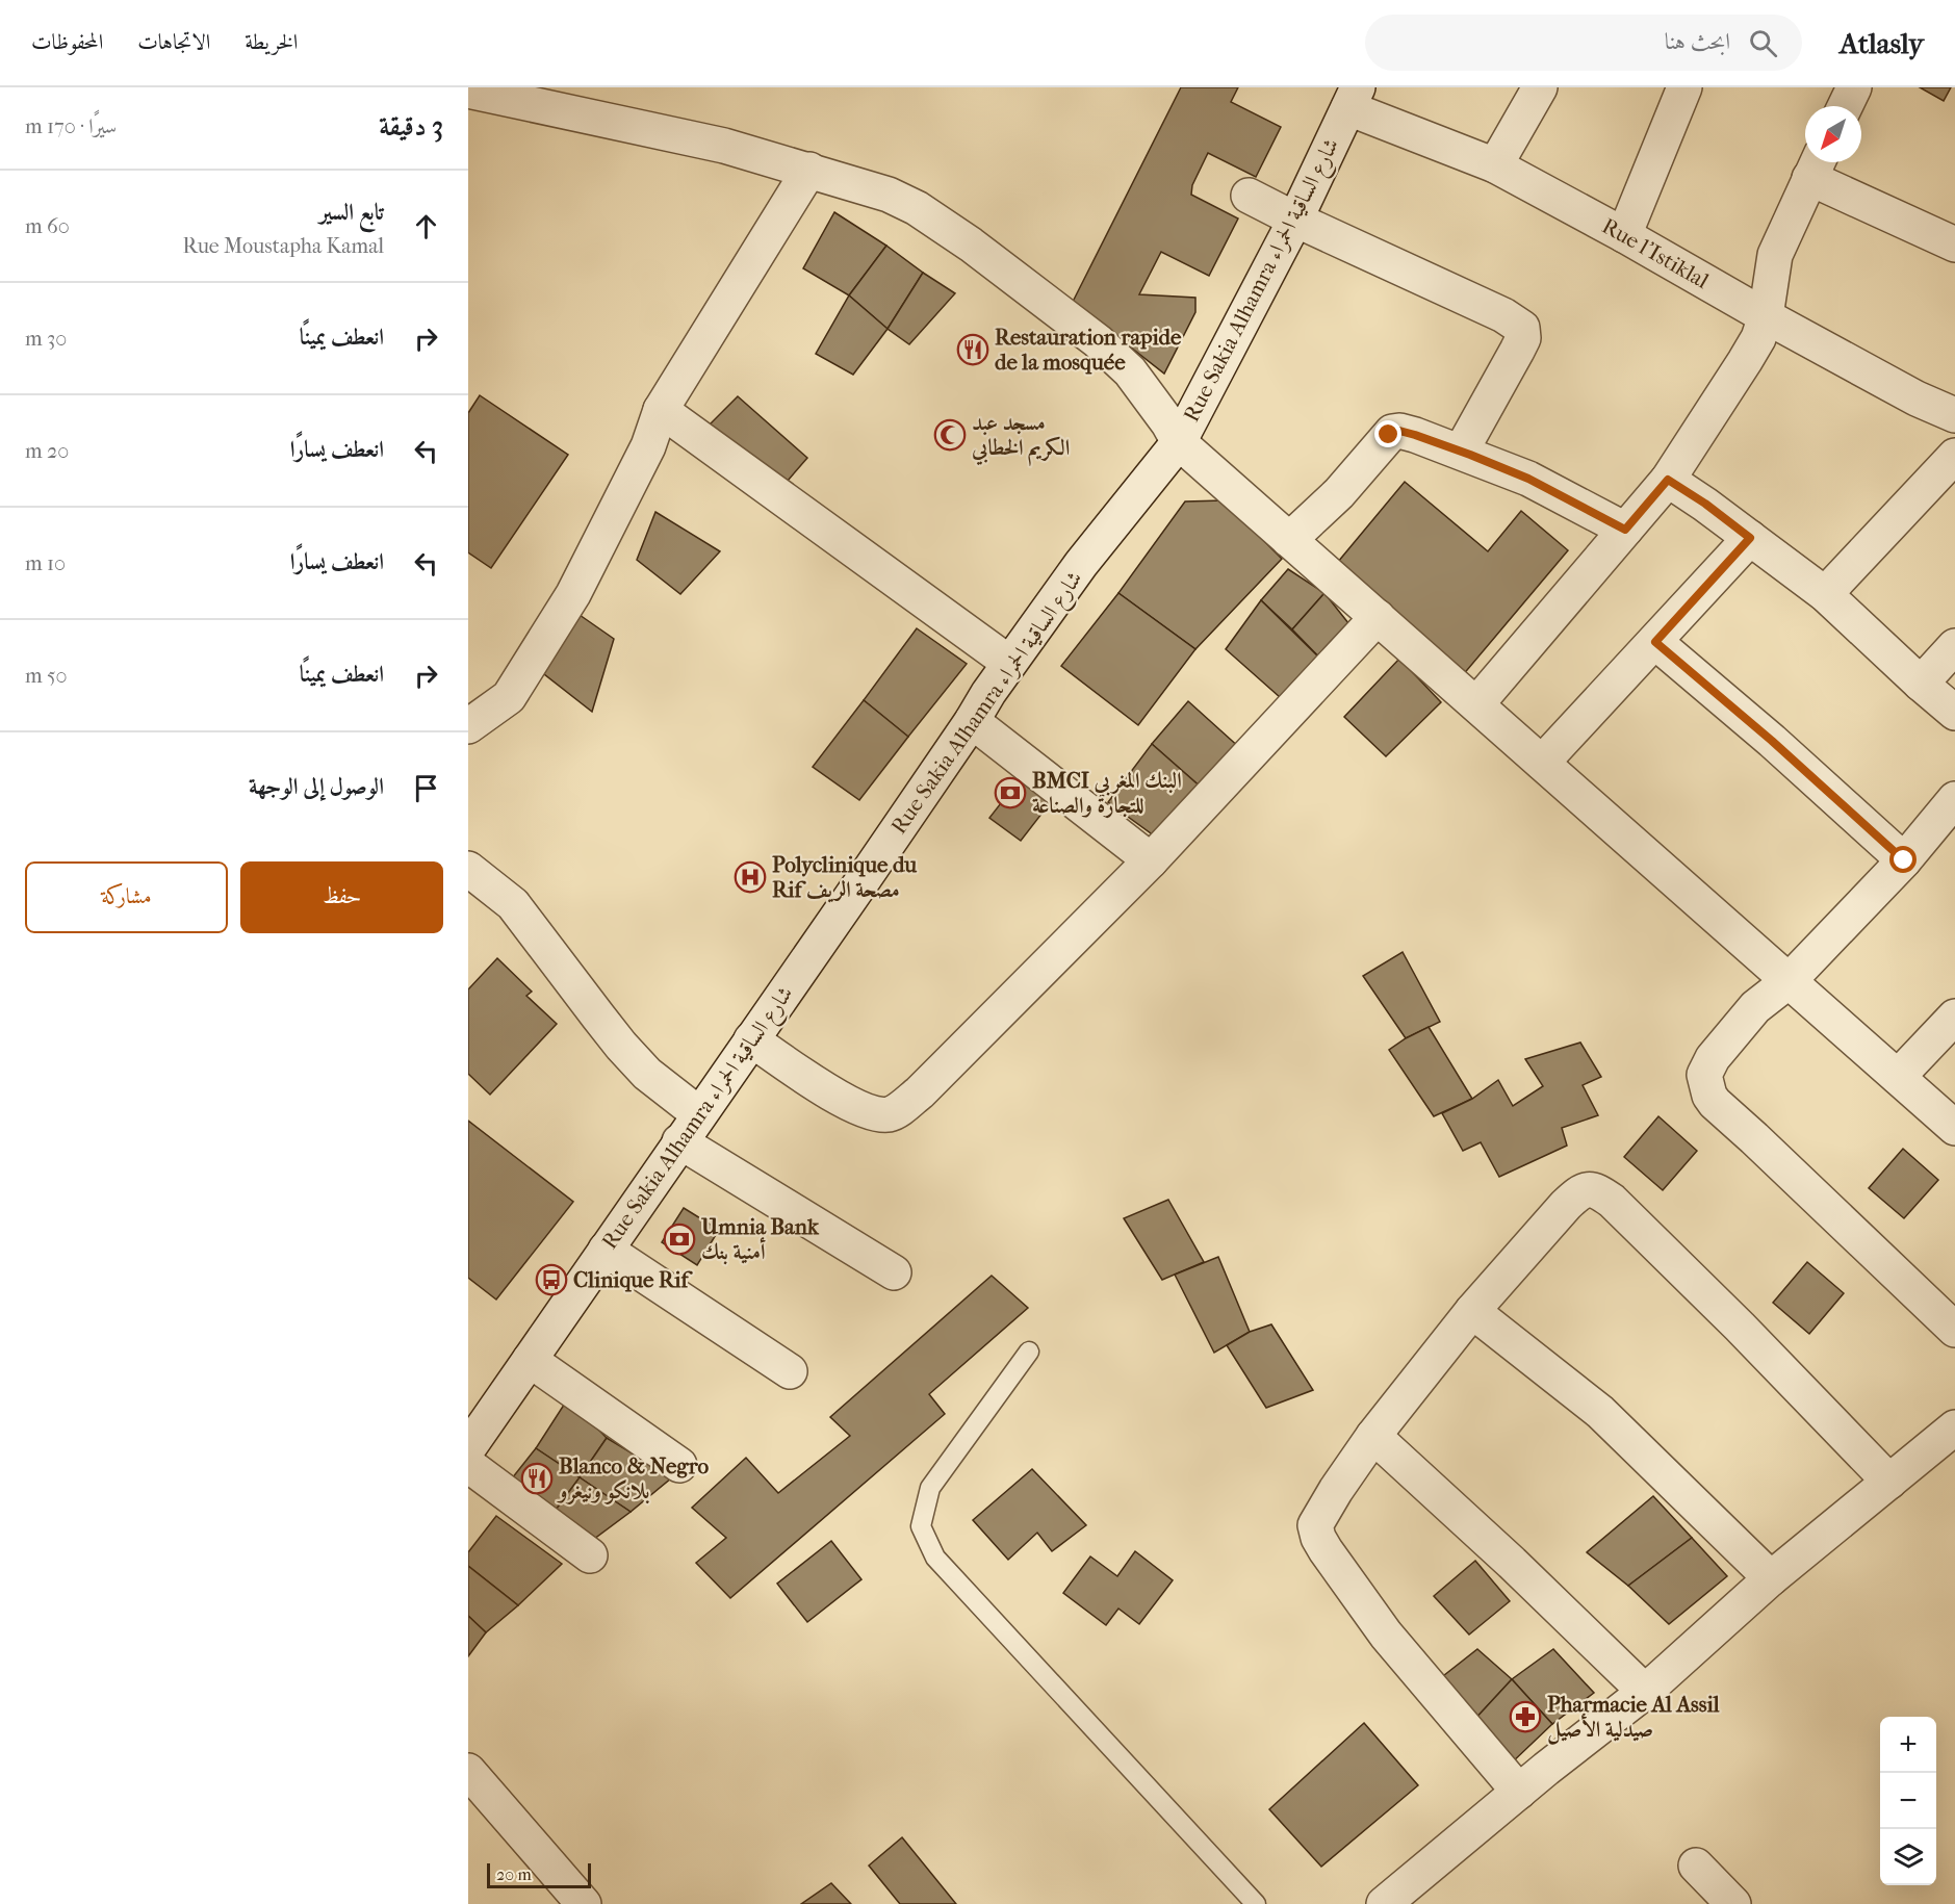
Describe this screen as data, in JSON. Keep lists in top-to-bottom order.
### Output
{
  "streets": {
    "street": ["Rue l’Istiklal", "Rue Sakia Alhamra شارع الساقية الحمراء"]
  },
  "crossings": [
    ["Rue l’Istiklal", "Rue Sakia Alhamra شارع الساقية الحمراء"]
  ],
  "places": {
    "restaurant": ["Restauration rapide de la mosquée", "Blanco & Negro بلانكو ونيغرو"],
    "mosque": ["مسجد عبد الكريم الخطابي"],
    "bank": ["BMCI البنك المغربي للتجارة والصناعة", "Umnia Bank أمنية بنك"],
    "hospital": ["Polyclinique du Rif مصحة الريف"],
    "bus stop": ["Clinique Rif"],
    "pharmacy": ["Pharmacie Al Assil صيدلية الأصيل"]
  },
  "scale_bar": "20 m",
  "north": "bottom left",
  "page": {
    "header": "Atlasly",
    "search": "ابحث هنا",
    "nav": ["الخريطة", "الاتجاهات", "المحفوظات"],
    "heading": ["3 دقيقة", "سيرًا · 170 m"],
    "list": [
      ["تابع السير", "Rue Moustapha Kamal", "60 m"],
      ["انعطف يمينًا", "30 m"],
      ["انعطف يسارًا", "20 m"],
      ["انعطف يسارًا", "10 m"],
      ["انعطف يمينًا", "50 m"],
      "الوصول إلى الوجهة"
    ],
    "buttons": ["حفظ", "مشاركة"],
    "map_buttons": ["+", "−"],
    "scale": "20 m"
  }
}
